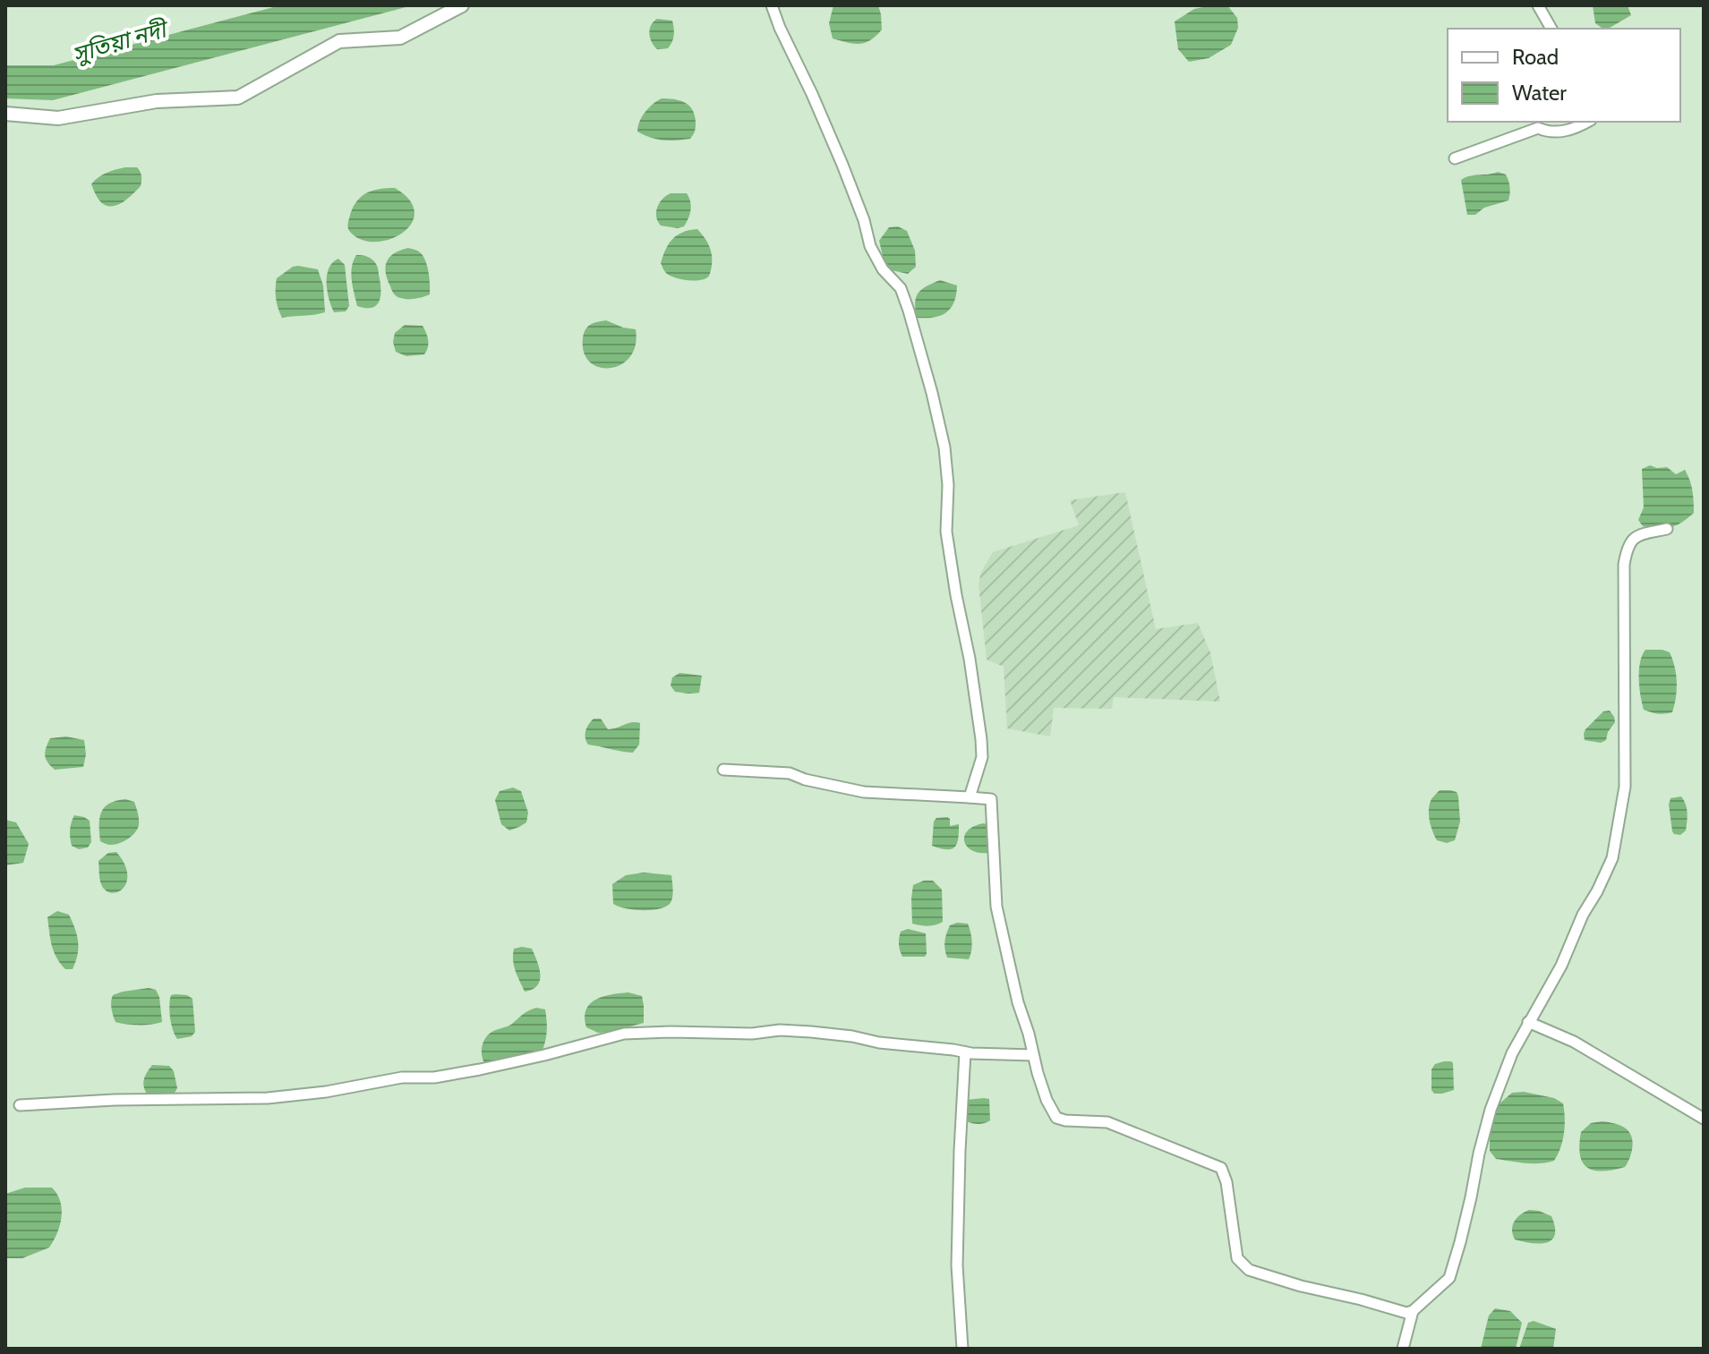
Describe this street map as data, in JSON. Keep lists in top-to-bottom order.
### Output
{
  "water": ["সুতিয়া নদী"],
  "legend": ["Road", "Water"]
}
